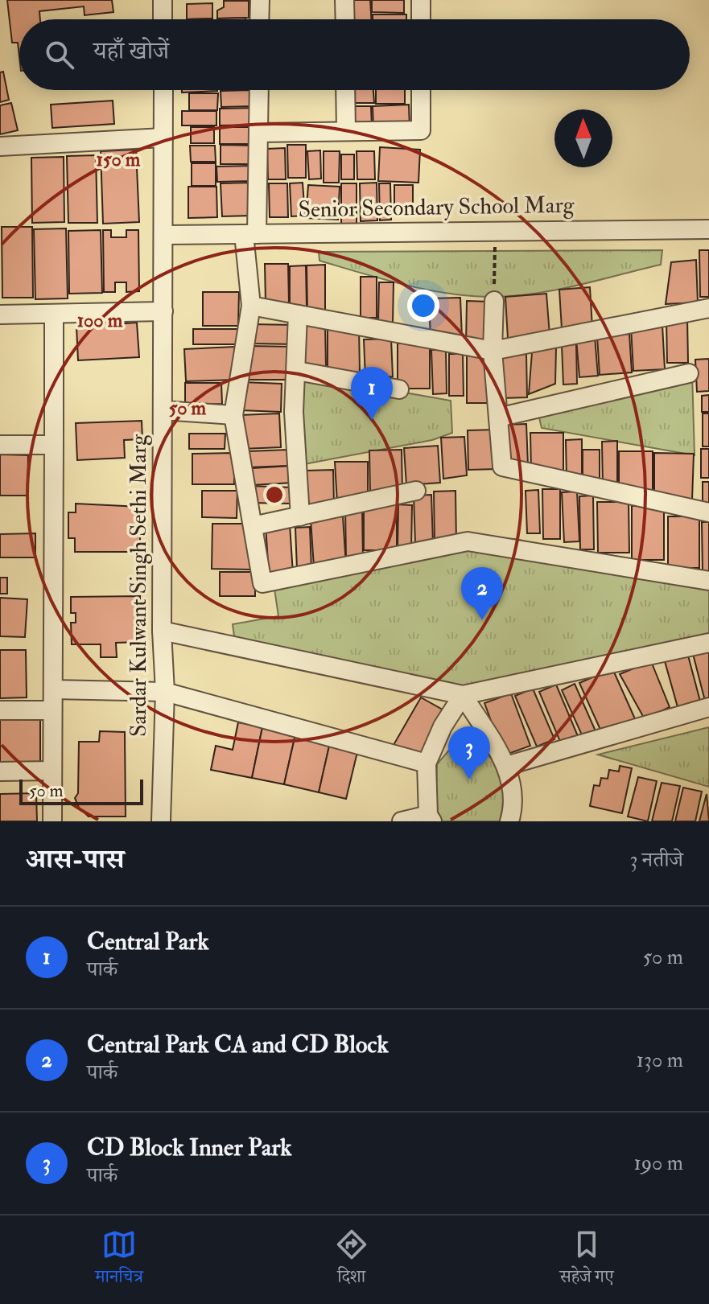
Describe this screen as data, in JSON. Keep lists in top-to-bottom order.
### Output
{
  "streets": {
    "street": ["Senior Secondary School Marg", "Sardar Kulwant Singh Sethi Marg"]
  },
  "crossings": [
    ["Senior Secondary School Marg", "Sardar Kulwant Singh Sethi Marg"]
  ],
  "scale_bar": "50 m",
  "north": "top",
  "page": {
    "search": "यहाँ खोजें",
    "pins": ["1", "2", "3"],
    "scale": "50 m",
    "heading": ["आस-पास", "3 नतीजे"],
    "list": [
      {
        "mark": "1",
        "name": "Central Park",
        "note": "पार्क",
        "value": "50 m"
      },
      {
        "mark": "2",
        "name": "Central Park CA and CD Block",
        "note": "पार्क",
        "value": "130 m"
      },
      {
        "mark": "3",
        "name": "CD Block Inner Park",
        "note": "पार्क",
        "value": "190 m"
      }
    ],
    "nav": ["मानचित्र", "दिशा", "सहेजे गए"]
  },
  "rings": ["150 m", "100 m", "50 m"]
}
